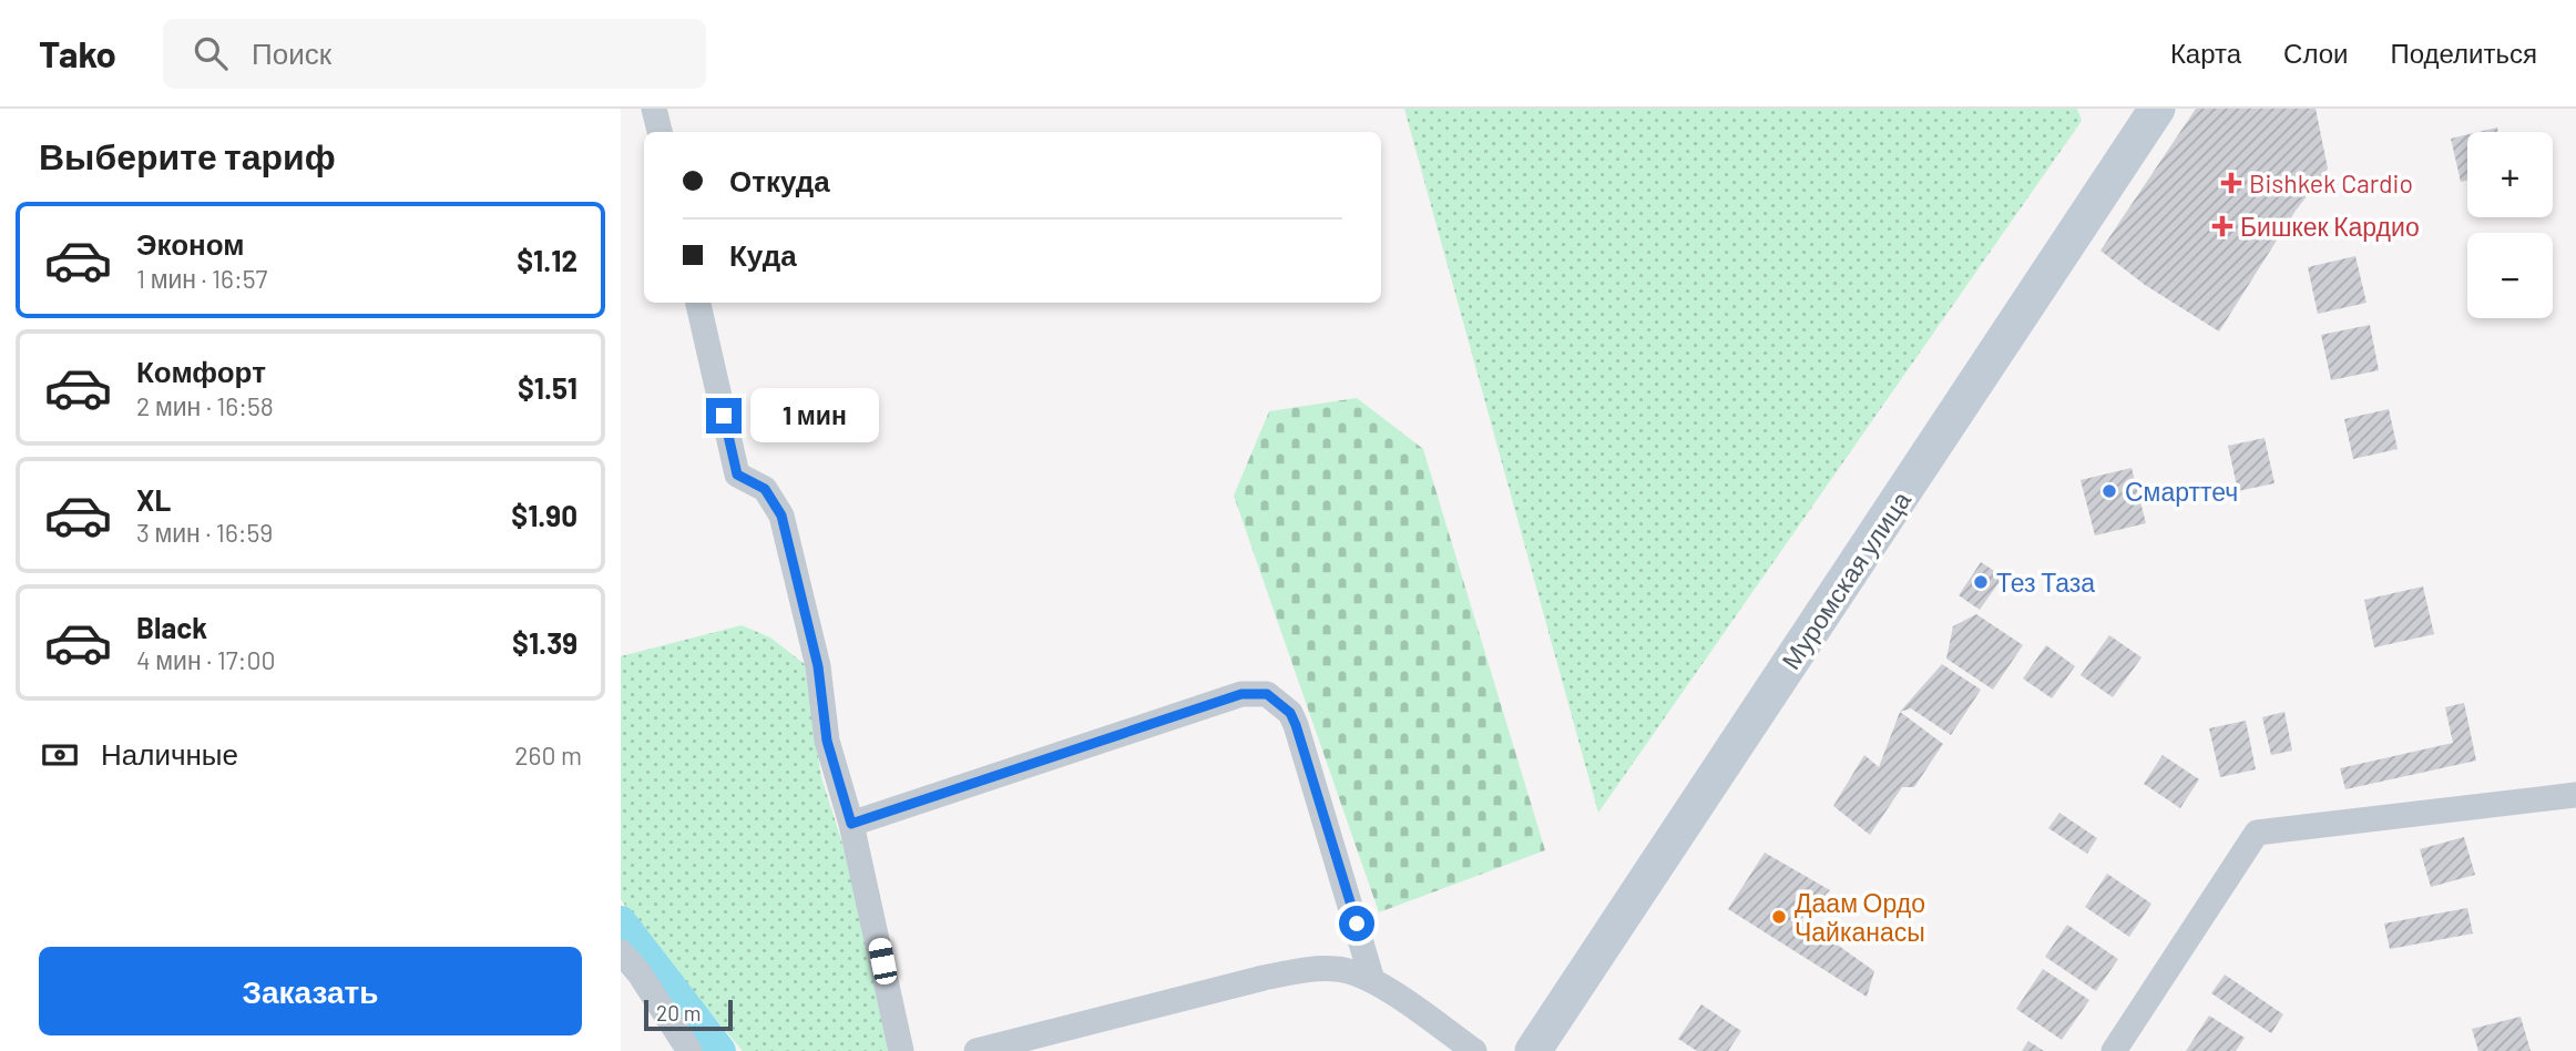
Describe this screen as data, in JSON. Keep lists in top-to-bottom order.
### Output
{
  "streets": {
    "main road": ["Муромская улица"]
  },
  "places": {
    "health": ["Bishkek Cardio", "Бишкек Кардио"],
    "other": ["Смарттеч", "Тез Таза", "Даам Ордо Чайканасы"]
  },
  "scale_bar": "20 m",
  "page": {
    "header": "Tako",
    "search": "Поиск",
    "nav": ["Карта", "Слои", "Поделиться"],
    "heading": "Выберите тариф",
    "map_buttons": ["+", "−"],
    "banner": ["Откуда", "Куда"],
    "list": [
      {
        "name": "Эконом",
        "note": "1 мин · 16:57",
        "value": "$1.12"
      },
      {
        "name": "Комфорт",
        "note": "2 мин · 16:58",
        "value": "$1.51"
      },
      {
        "name": "XL",
        "note": "3 мин · 16:59",
        "value": "$1.90"
      },
      {
        "name": "Black",
        "note": "4 мин · 17:00",
        "value": "$1.39"
      }
    ],
    "bubble": "1 мин",
    "pay": ["Наличные", "260 m"],
    "buttons": "Заказать",
    "scale": "20 m"
  }
}
